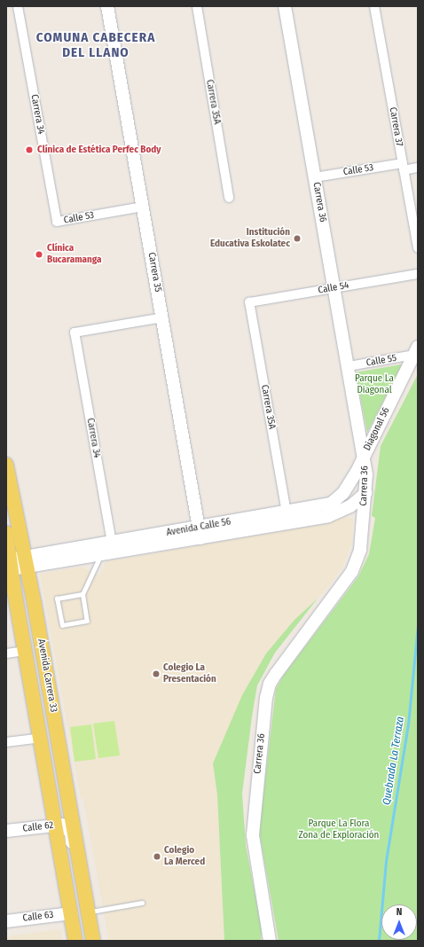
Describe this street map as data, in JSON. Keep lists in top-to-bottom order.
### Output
{
  "streets": {
    "main road": ["Avenida Carrera 33"],
    "street": [
      "Carrera 35A",
      "Carrera 34",
      "Carrera 37",
      "Calle 53",
      "Carrera 36",
      "Carrera 35",
      "Calle 54",
      "Calle 55",
      "Diagonal 56",
      "Avenida Calle 56",
      "Calle 62",
      "Calle 63"
    ]
  },
  "crossings": [
    ["Carrera 35A", "Calle 54"],
    ["Carrera 35A", "Avenida Calle 56"],
    ["Carrera 34", "Calle 53"],
    ["Carrera 34", "Carrera 35"],
    ["Carrera 34", "Avenida Calle 56"],
    ["Carrera 37", "Calle 53"],
    ["Calle 53", "Carrera 36"],
    ["Calle 53", "Carrera 35"],
    ["Carrera 36", "Calle 54"],
    ["Carrera 36", "Calle 55"],
    ["Carrera 36", "Diagonal 56"],
    ["Carrera 36", "Avenida Calle 56"],
    ["Carrera 35", "Avenida Calle 56"],
    ["Calle 55", "Diagonal 56"],
    ["Diagonal 56", "Avenida Calle 56"],
    ["Avenida Calle 56", "Avenida Carrera 33"],
    ["Avenida Carrera 33", "Calle 62"],
    ["Avenida Carrera 33", "Calle 63"]
  ],
  "districts": ["COMUNA CABECERA DEL LLANO"],
  "water": ["Quebrada La Terraza"],
  "parks": ["Parque La Diagonal", "Parque La Flora Zona de Exploración"],
  "places": [
    "Clínica de Estética Perfec Body",
    "Institución Educativa Eskolatec",
    "Clínica Bucaramanga",
    "Colegio La Presentación",
    "Colegio La Merced"
  ],
  "north": "top"
}
